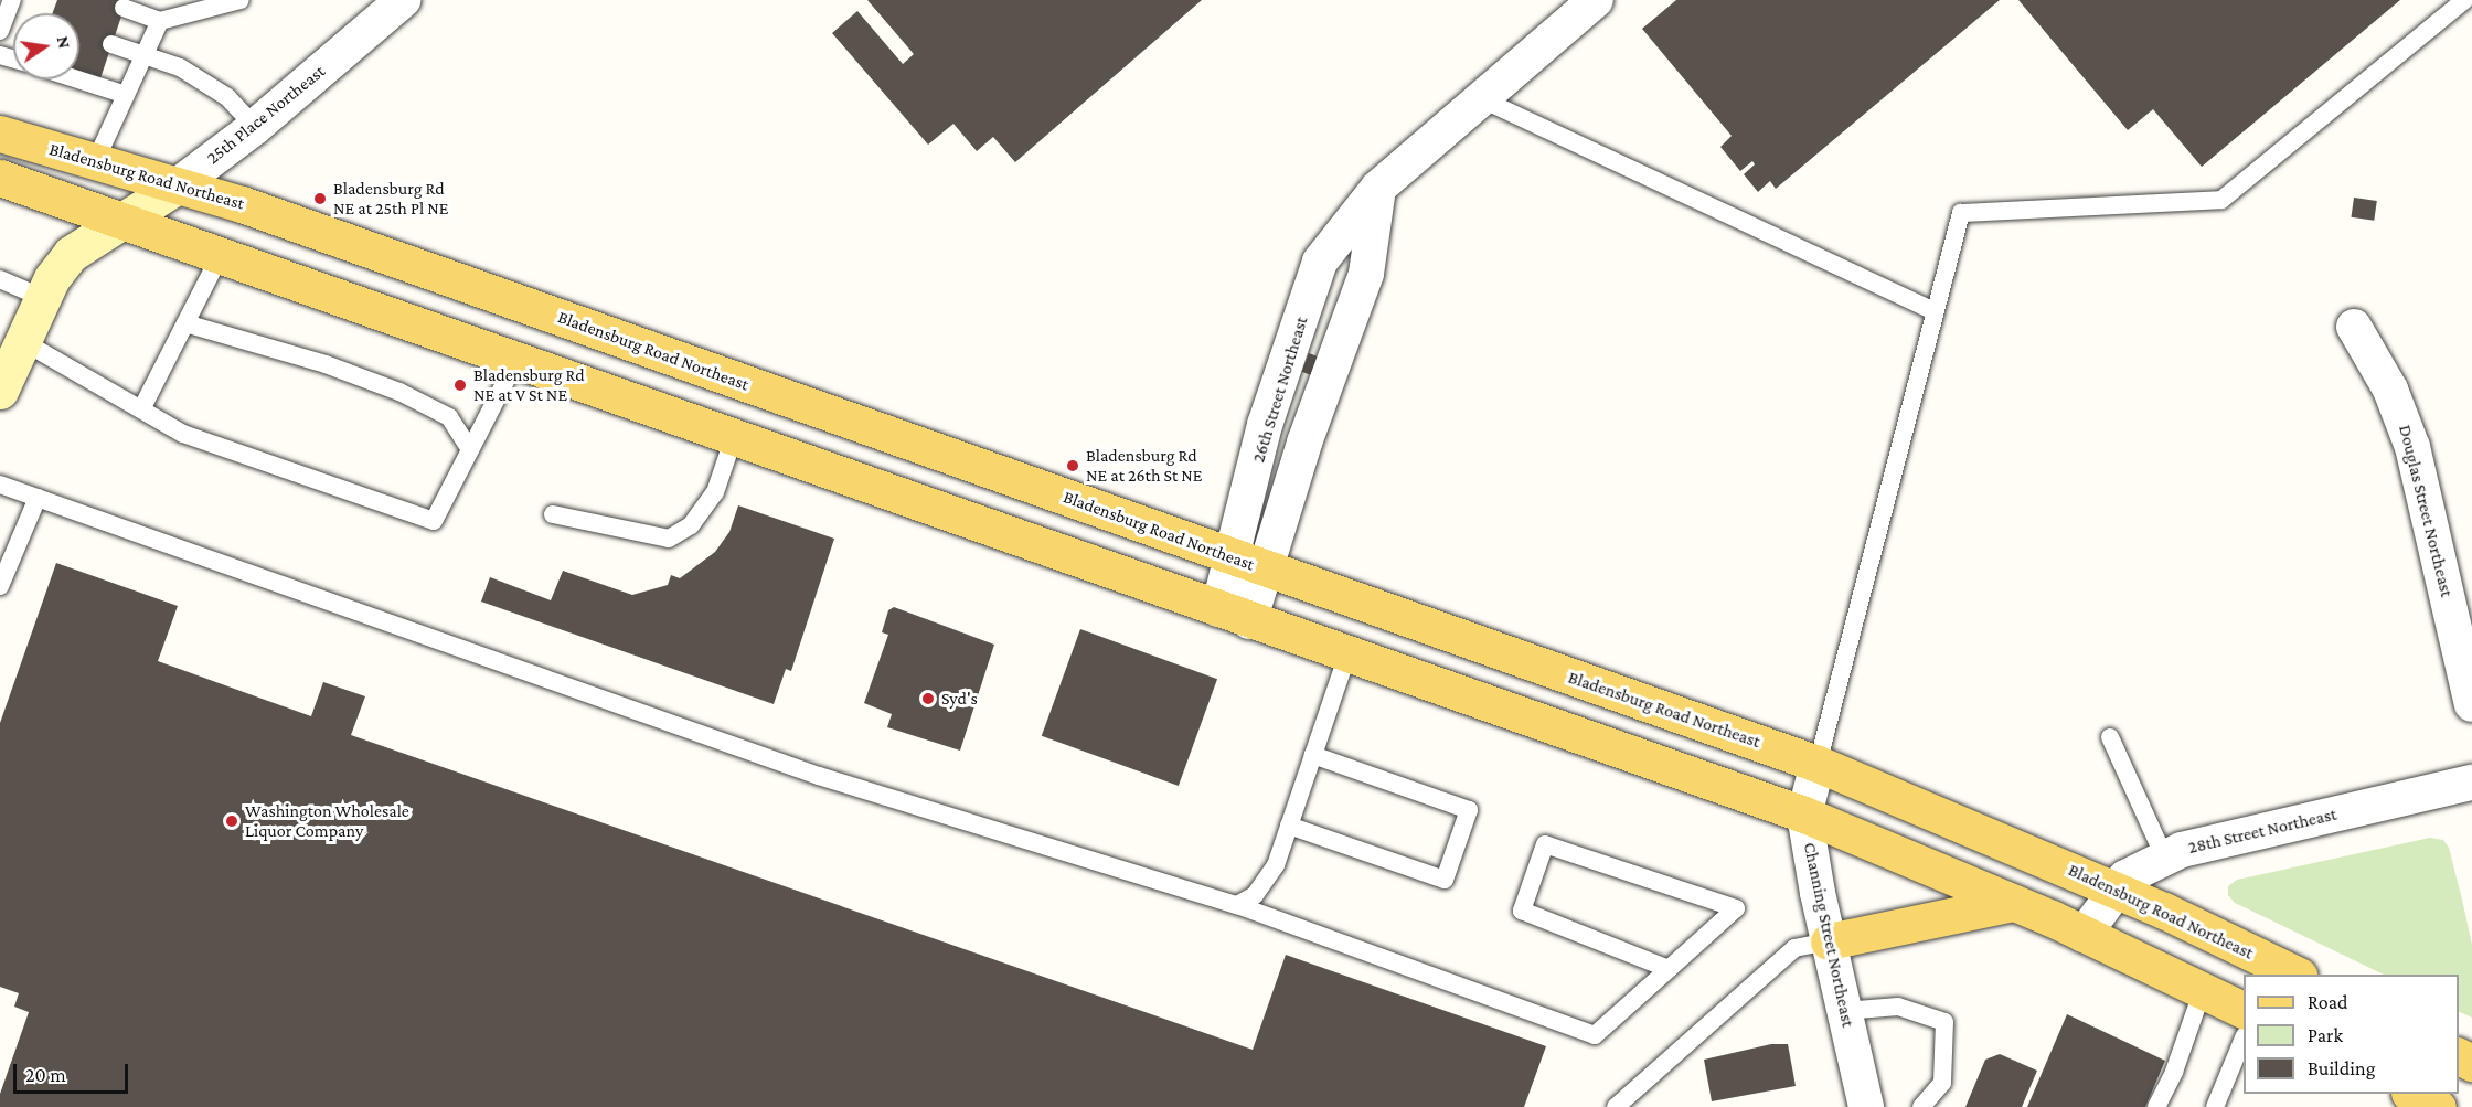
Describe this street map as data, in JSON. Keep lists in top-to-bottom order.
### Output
{
  "streets": {
    "main road": ["Bladensburg Road Northeast"],
    "street": [
      "25th Place Northeast",
      "26th Street Northeast",
      "Douglas Street Northeast",
      "28th Street Northeast",
      "Channing Street Northeast"
    ]
  },
  "crossings": [
    ["25th Place Northeast", "Bladensburg Road Northeast"],
    ["Bladensburg Road Northeast", "26th Street Northeast"],
    ["Bladensburg Road Northeast", "28th Street Northeast"],
    ["Bladensburg Road Northeast", "Channing Street Northeast"]
  ],
  "places": [
    "Bladensburg Rd NE at 25th Pl NE",
    "Bladensburg Rd NE at V St NE",
    "Bladensburg Rd NE at 26th St NE",
    "Syd's",
    "Washington Wholesale Liquor Company"
  ],
  "legend": ["Road", "Park", "Building"],
  "scale_bar": "20 m",
  "north": "right"
}
